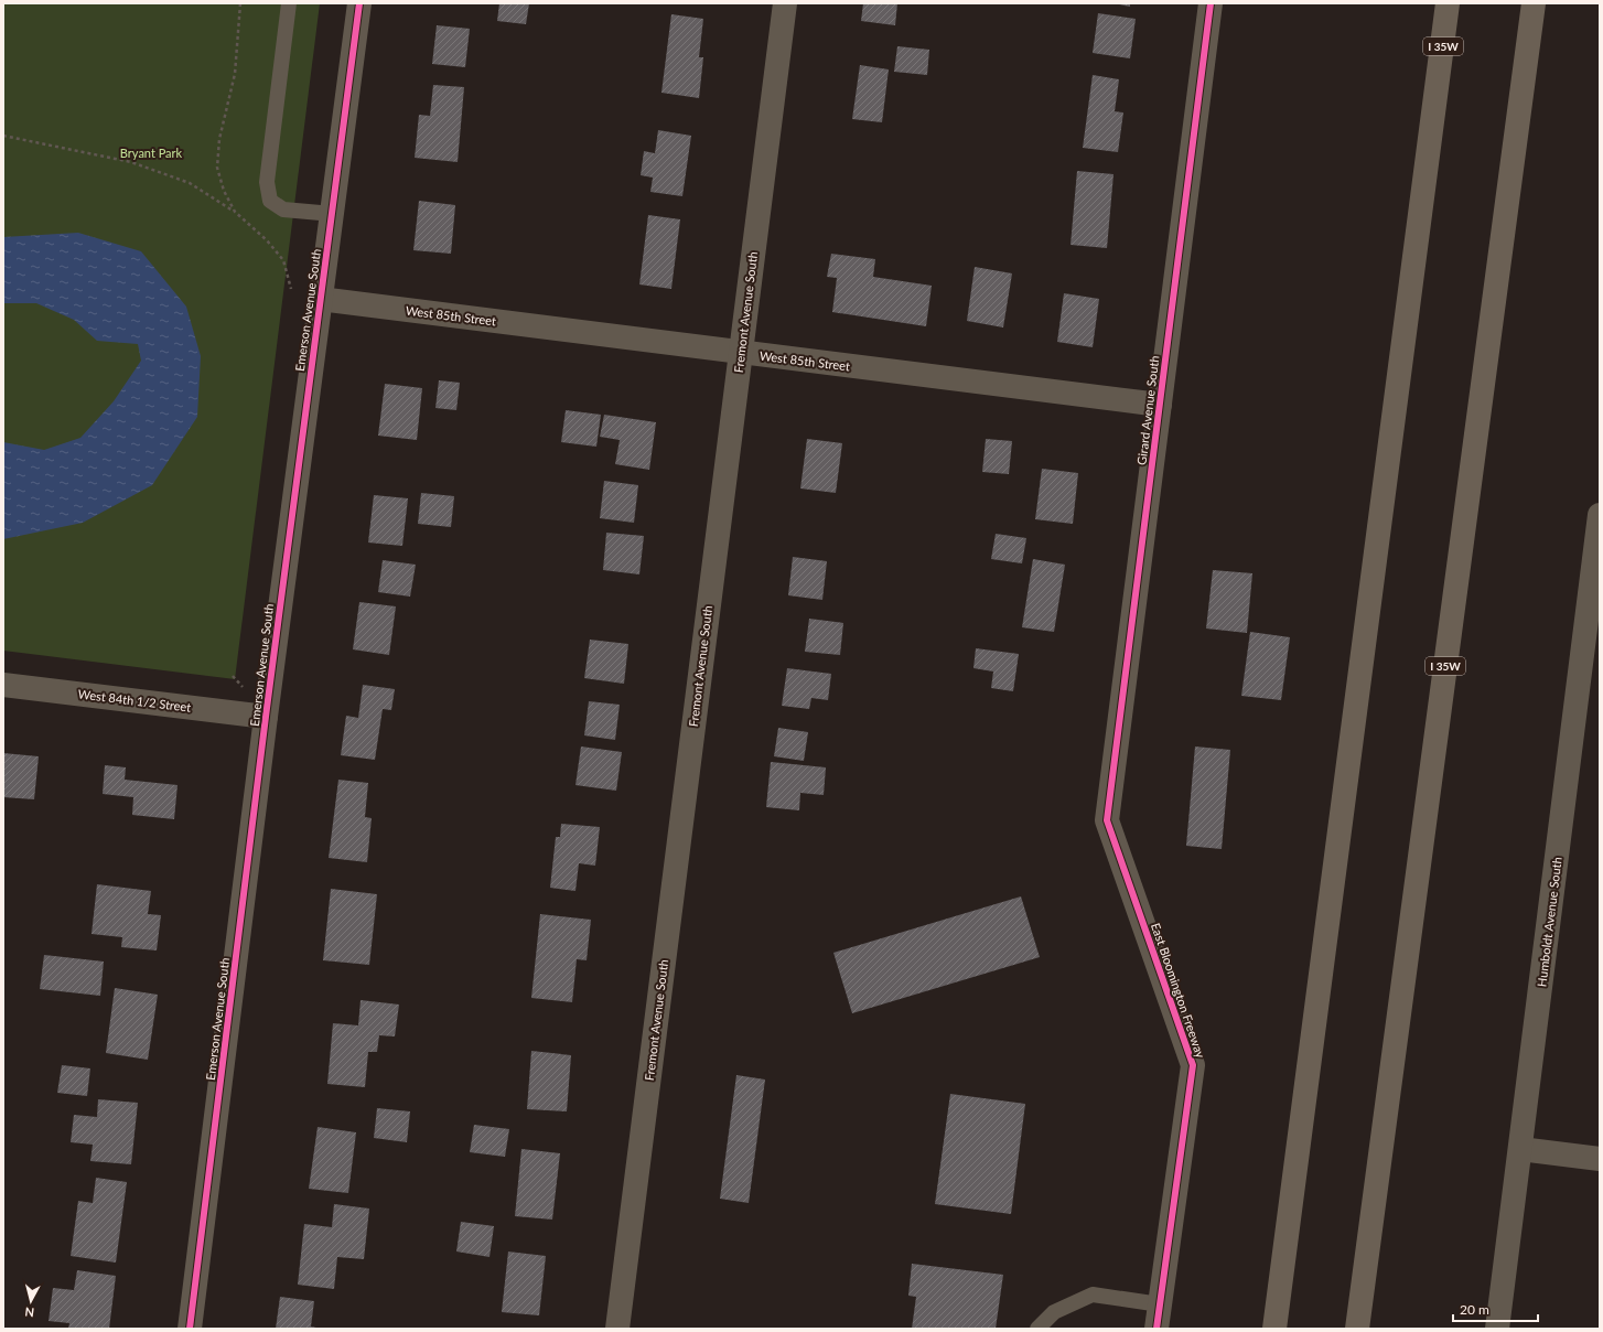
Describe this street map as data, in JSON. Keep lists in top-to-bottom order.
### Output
{
  "streets": {
    "highway": ["I 35W"],
    "street": [
      "Emerson Avenue South",
      "Fremont Avenue South",
      "West 85th Street",
      "Girard Avenue South",
      "West 84th 1/2 Street",
      "Humboldt Avenue South",
      "East Bloomington Freeway"
    ]
  },
  "crossings": [
    ["Emerson Avenue South", "West 85th Street"],
    ["Emerson Avenue South", "West 84th 1/2 Street"],
    ["Fremont Avenue South", "West 85th Street"],
    ["West 85th Street", "Girard Avenue South"],
    ["Girard Avenue South", "East Bloomington Freeway"]
  ],
  "parks": ["Bryant Park"],
  "scale_bar": "20 m",
  "north": "bottom"
}
